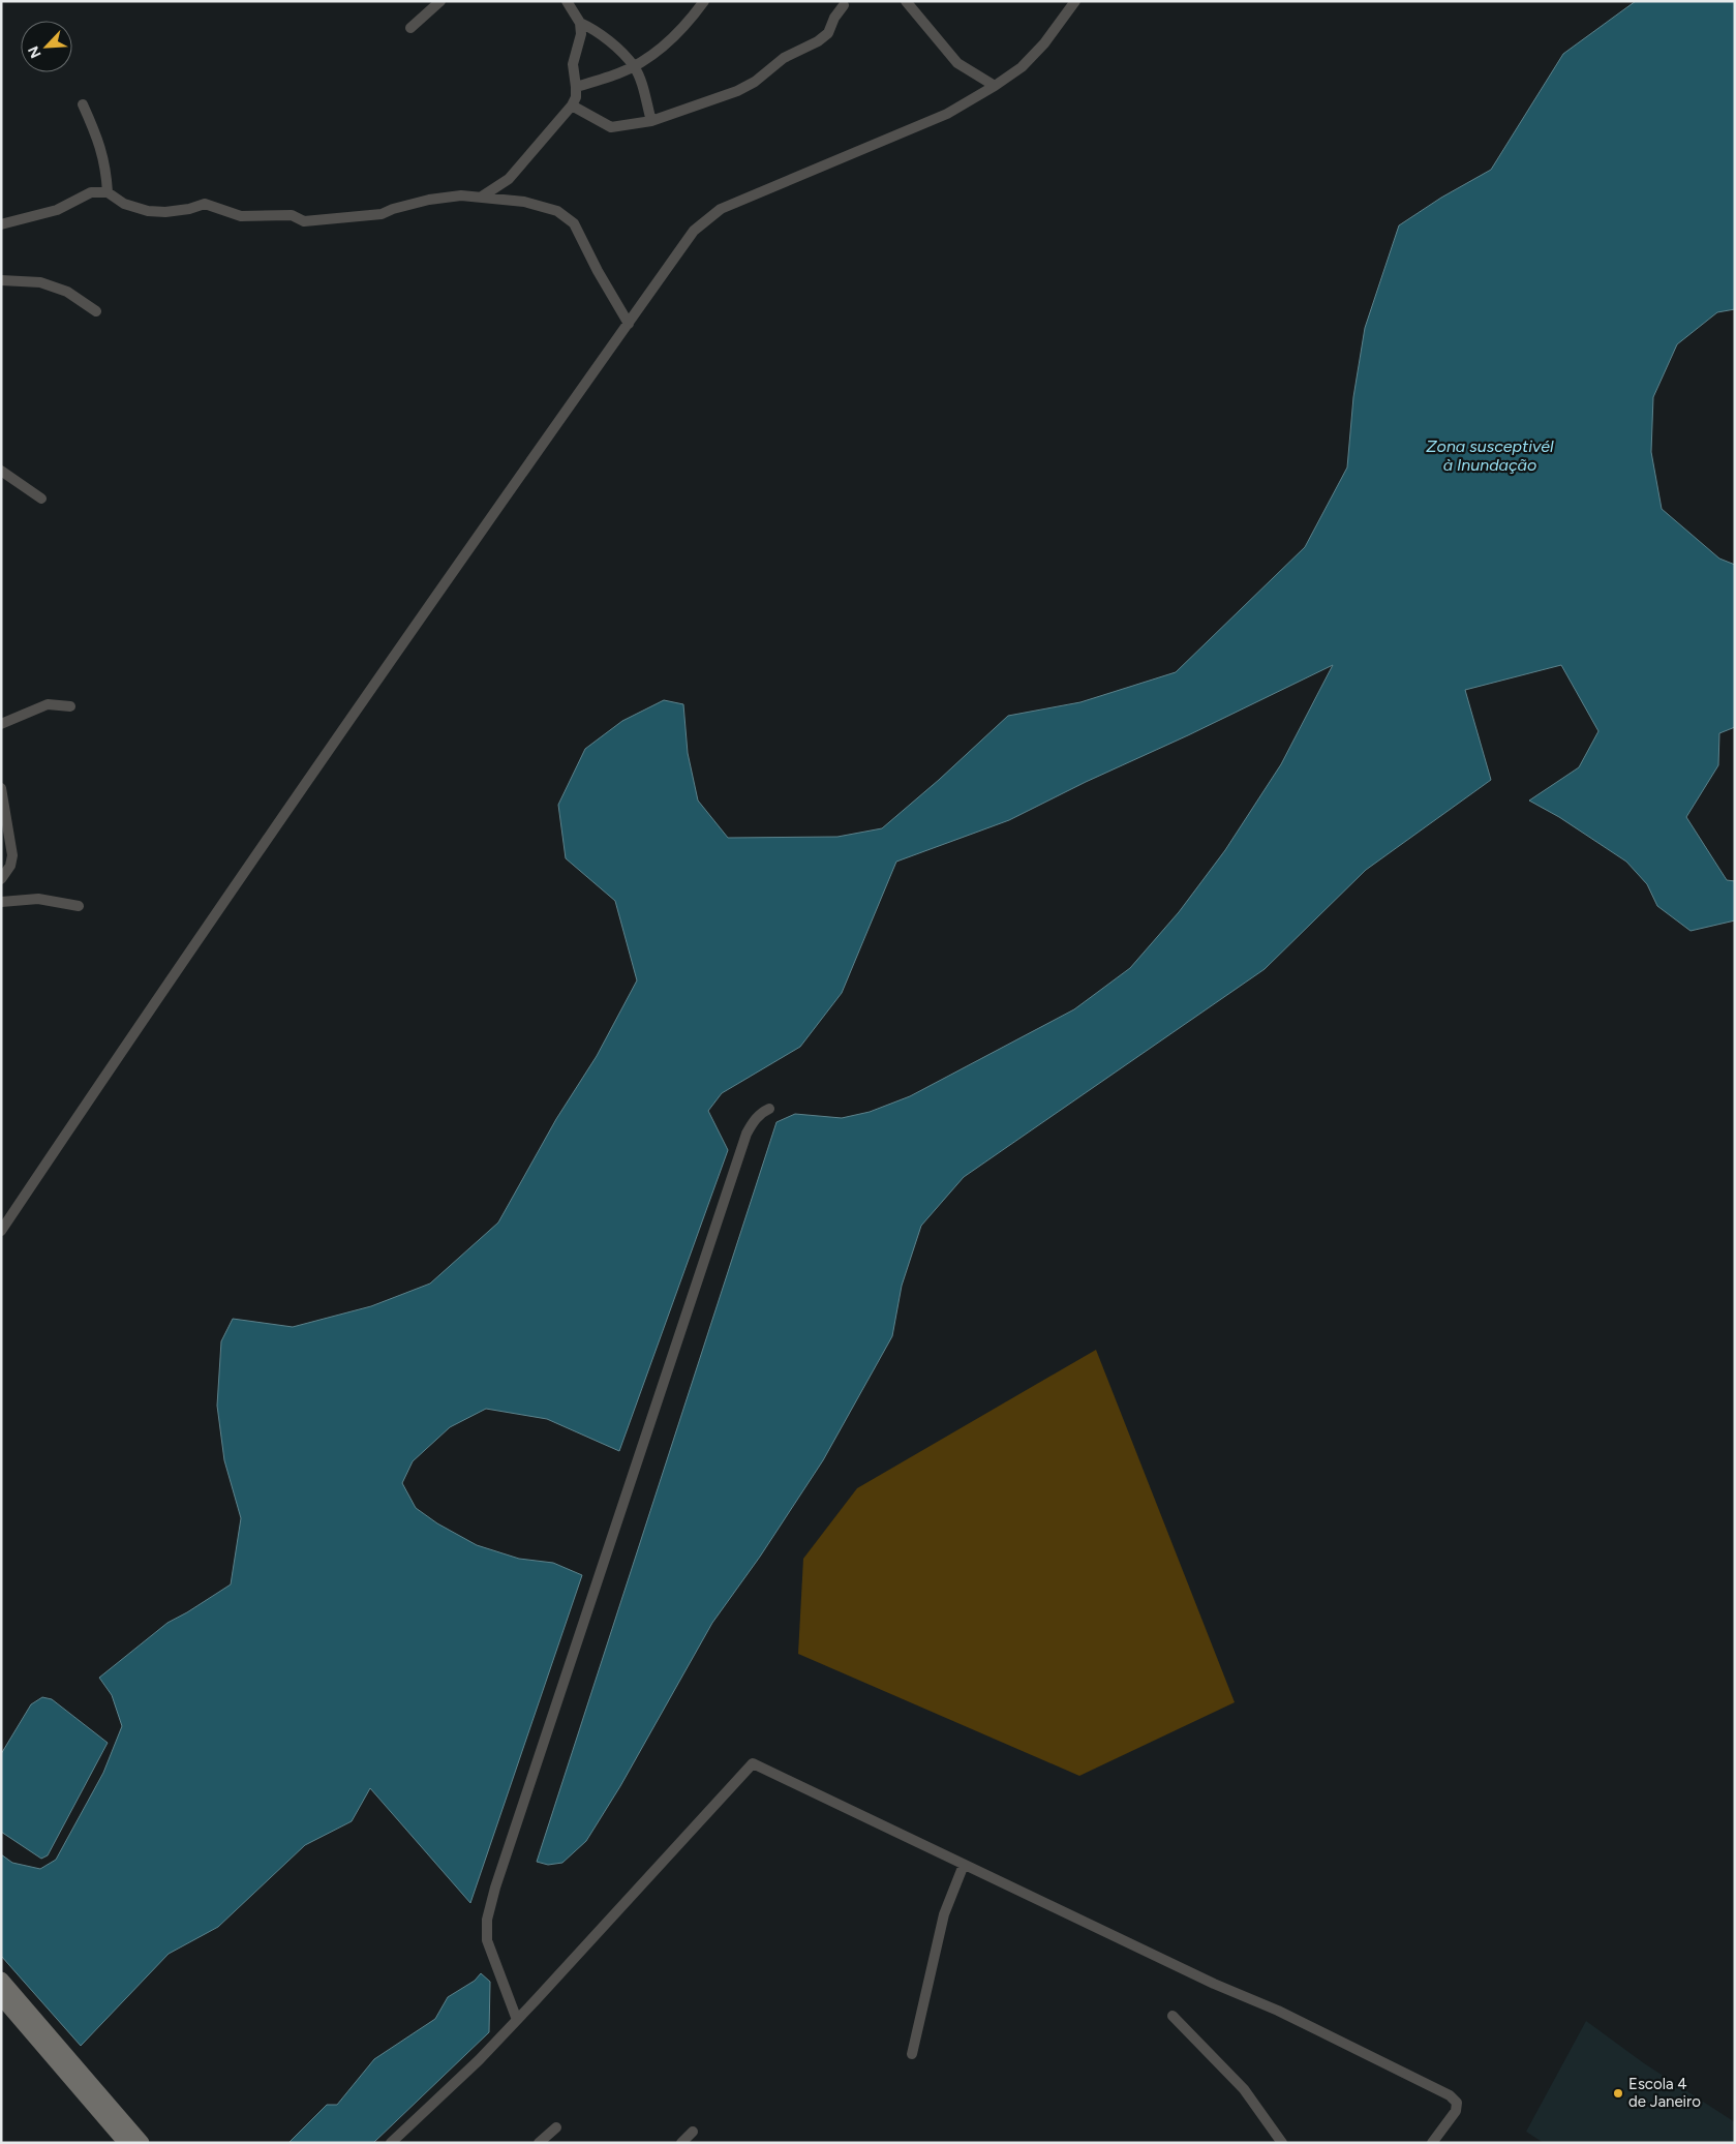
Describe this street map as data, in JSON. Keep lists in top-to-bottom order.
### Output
{
  "water": ["Zona susceptivél à Inundação"],
  "places": ["Escola 4 de Janeiro"],
  "north": "bottom left"
}
